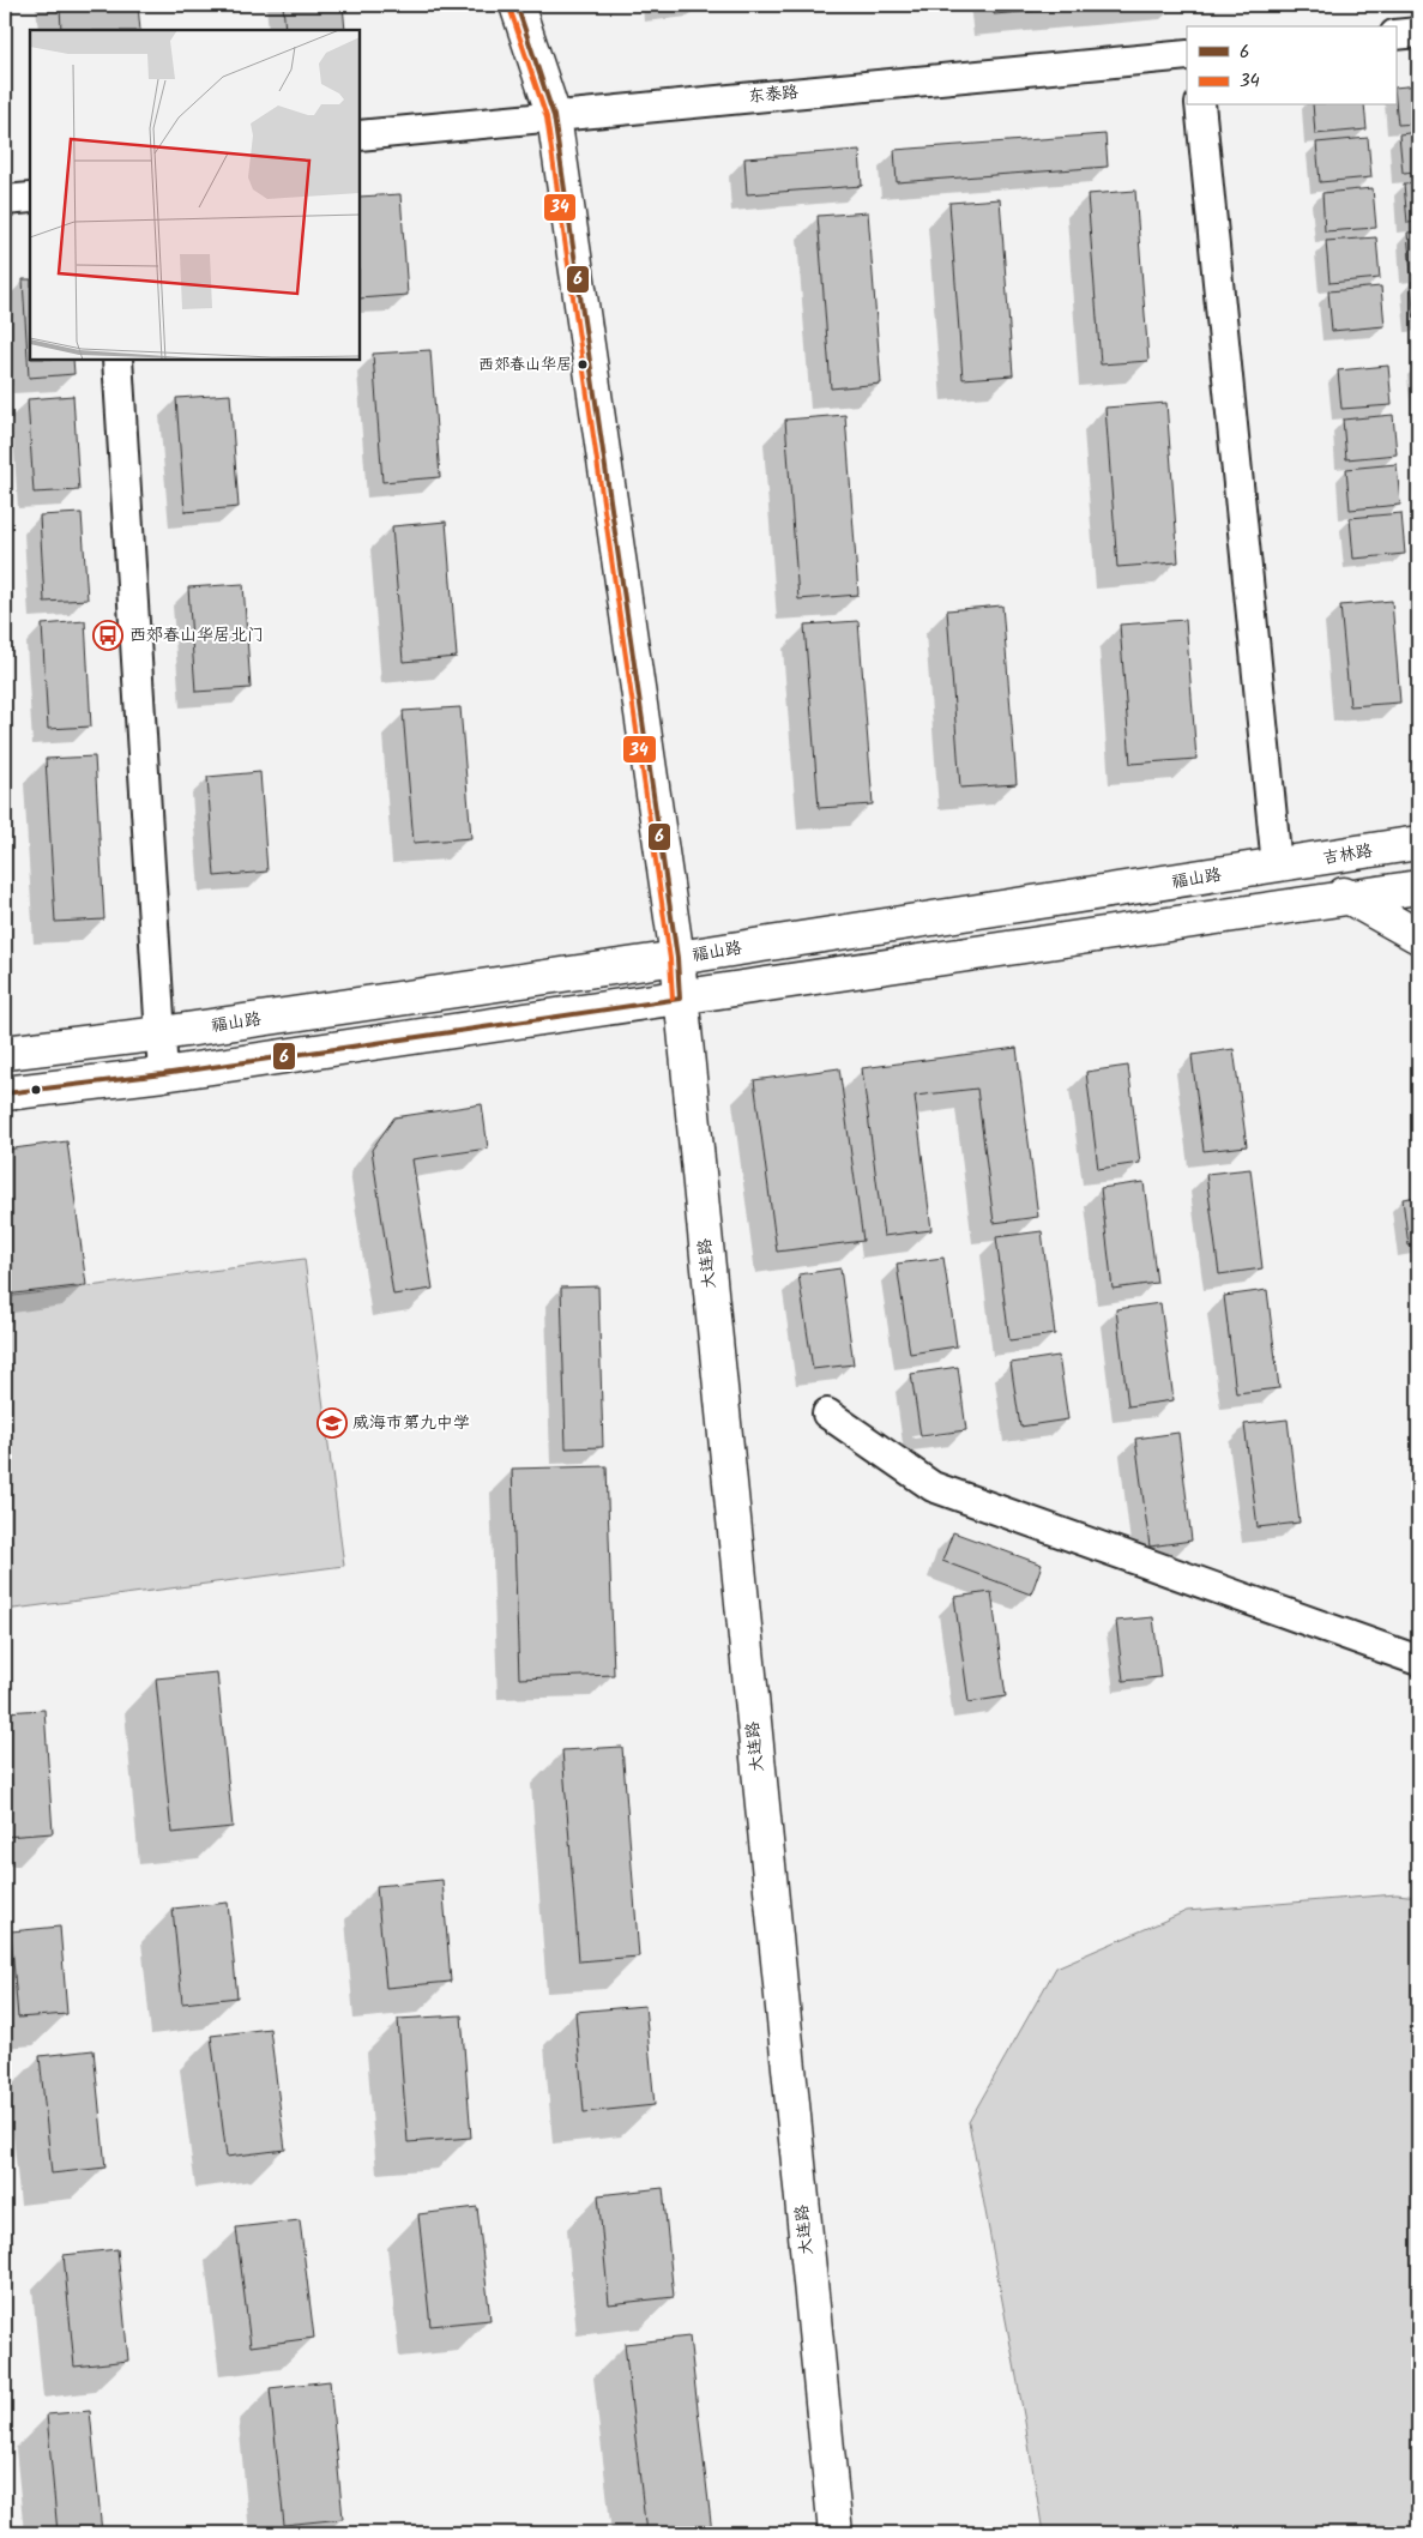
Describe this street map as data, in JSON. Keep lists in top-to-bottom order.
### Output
{
  "streets": {
    "main road": ["吉林路", "福山路", "大连路"],
    "street": ["东泰路"]
  },
  "crossings": [
    ["东泰路", "大连路"],
    ["吉林路", "福山路"],
    ["福山路", "大连路"]
  ],
  "places": {
    "other": ["西郊春山华居"],
    "bus stop": ["西郊春山华居北门"],
    "school or university": ["威海市第九中学"]
  },
  "lines": ["transit line 6", "transit line 34"],
  "legend": ["6", "34"]
}
